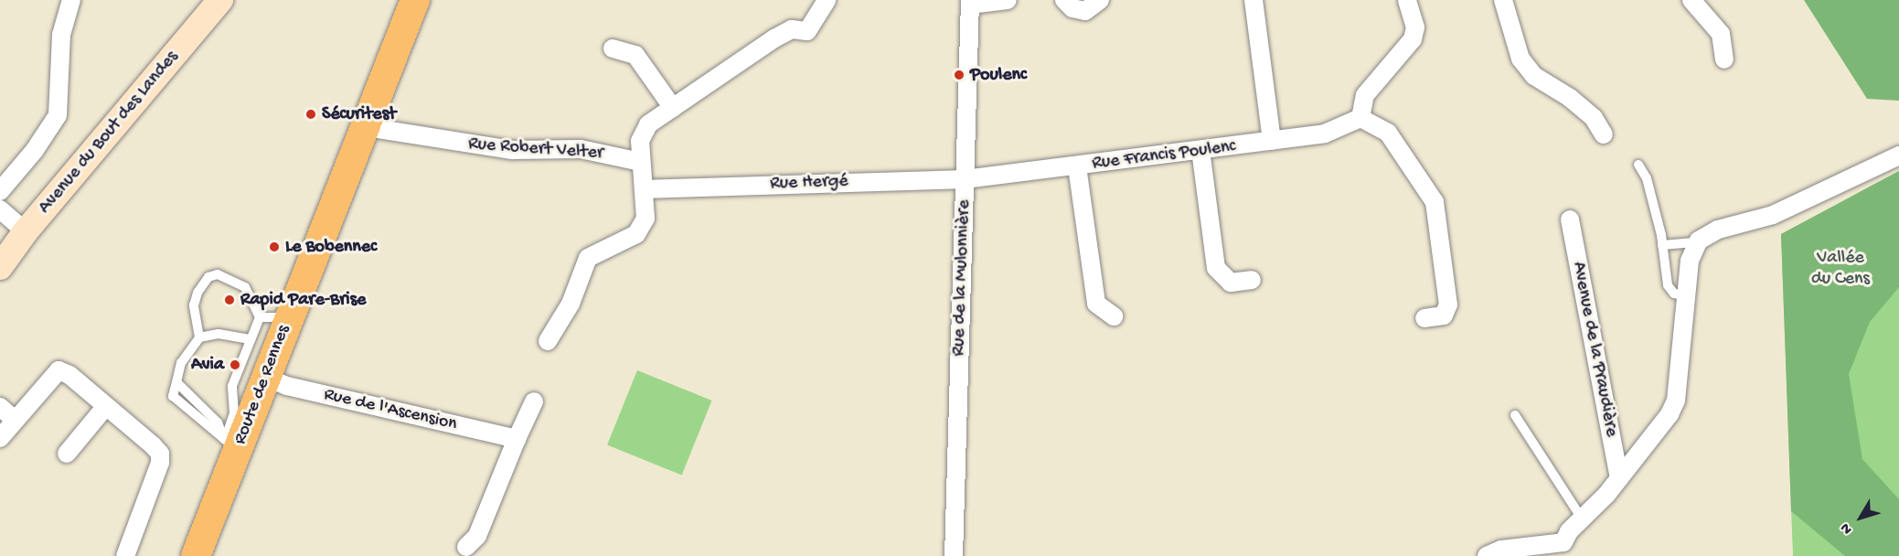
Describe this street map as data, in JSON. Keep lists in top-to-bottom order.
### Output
{
  "streets": {
    "main road": ["Route de Rennes"],
    "street": [
      "Avenue du Bout des Landes",
      "Rue Robert Velter",
      "Rue Francis Poulenc",
      "Rue Hergé",
      "Rue de la Mulonnière",
      "Avenue de la Praudière",
      "Rue de l'Ascension"
    ]
  },
  "crossings": [
    ["Rue Robert Velter", "Route de Rennes"],
    ["Rue Francis Poulenc", "Rue Hergé"],
    ["Rue Francis Poulenc", "Rue de la Mulonnière"],
    ["Rue Hergé", "Rue de la Mulonnière"],
    ["Route de Rennes", "Rue de l'Ascension"]
  ],
  "parks": ["Vallée du Cens"],
  "places": [
    "Poulenc",
    "Sécuritest",
    "Le Bobennec",
    "Rapid Pare-Brise",
    "Avia"
  ],
  "north": "bottom left"
}
